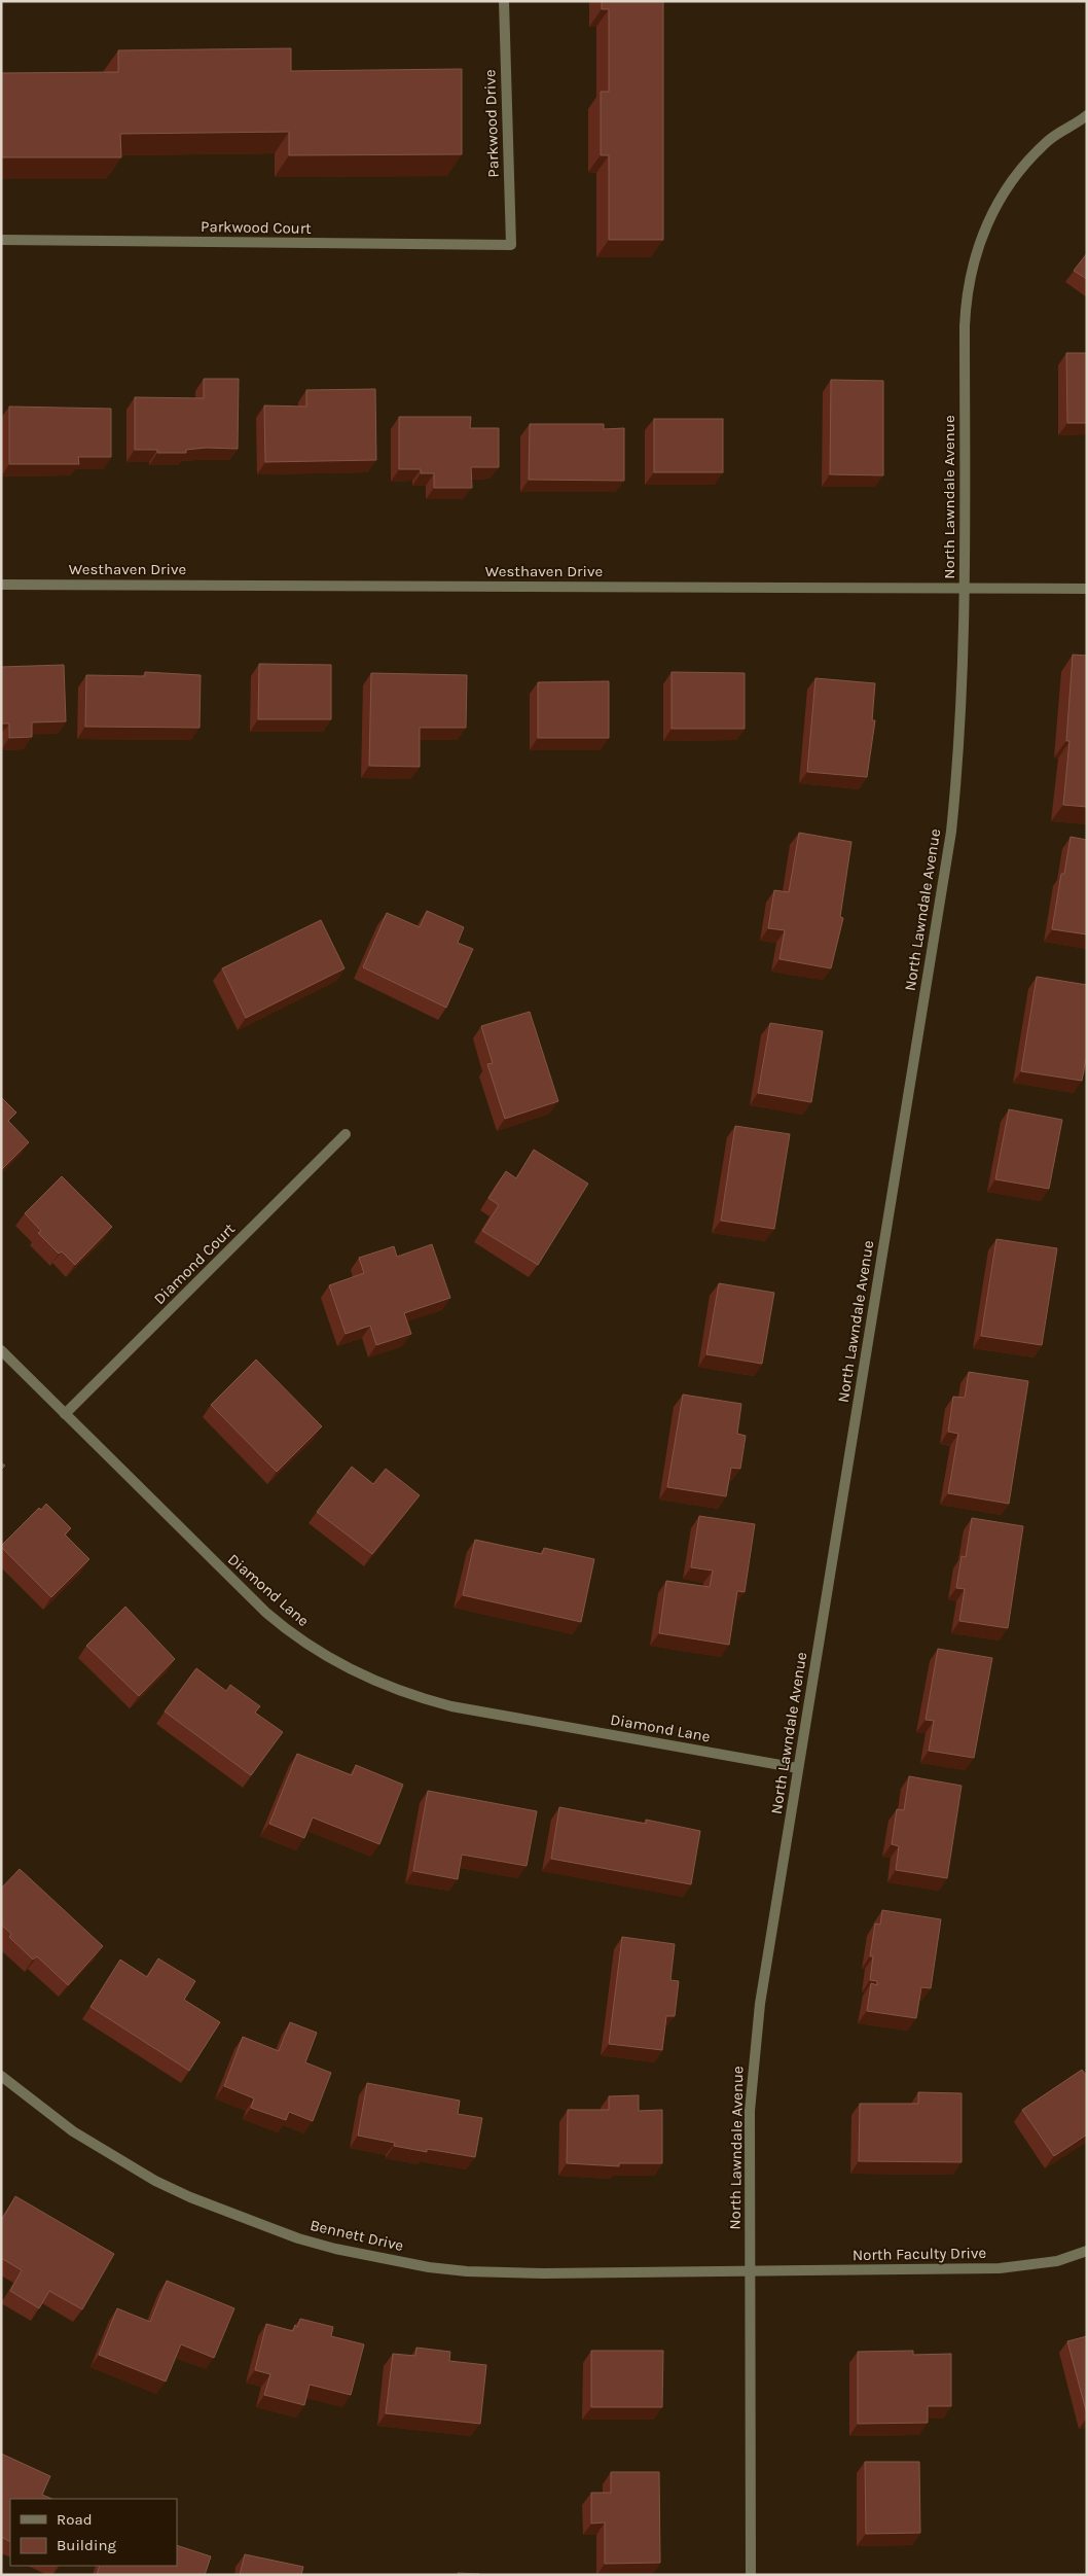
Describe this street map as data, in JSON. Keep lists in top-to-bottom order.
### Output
{
  "streets": {
    "street": [
      "Parkwood Drive",
      "Parkwood Court",
      "North Lawndale Avenue",
      "Westhaven Drive",
      "Diamond Court",
      "Diamond Lane",
      "Bennett Drive",
      "North Faculty Drive"
    ]
  },
  "crossings": [
    ["Parkwood Drive", "Parkwood Court"],
    ["North Lawndale Avenue", "Westhaven Drive"],
    ["North Lawndale Avenue", "Diamond Lane"],
    ["North Lawndale Avenue", "Bennett Drive"],
    ["North Lawndale Avenue", "North Faculty Drive"],
    ["Diamond Court", "Diamond Lane"],
    ["Bennett Drive", "North Faculty Drive"]
  ],
  "legend": ["Road", "Building"]
}
